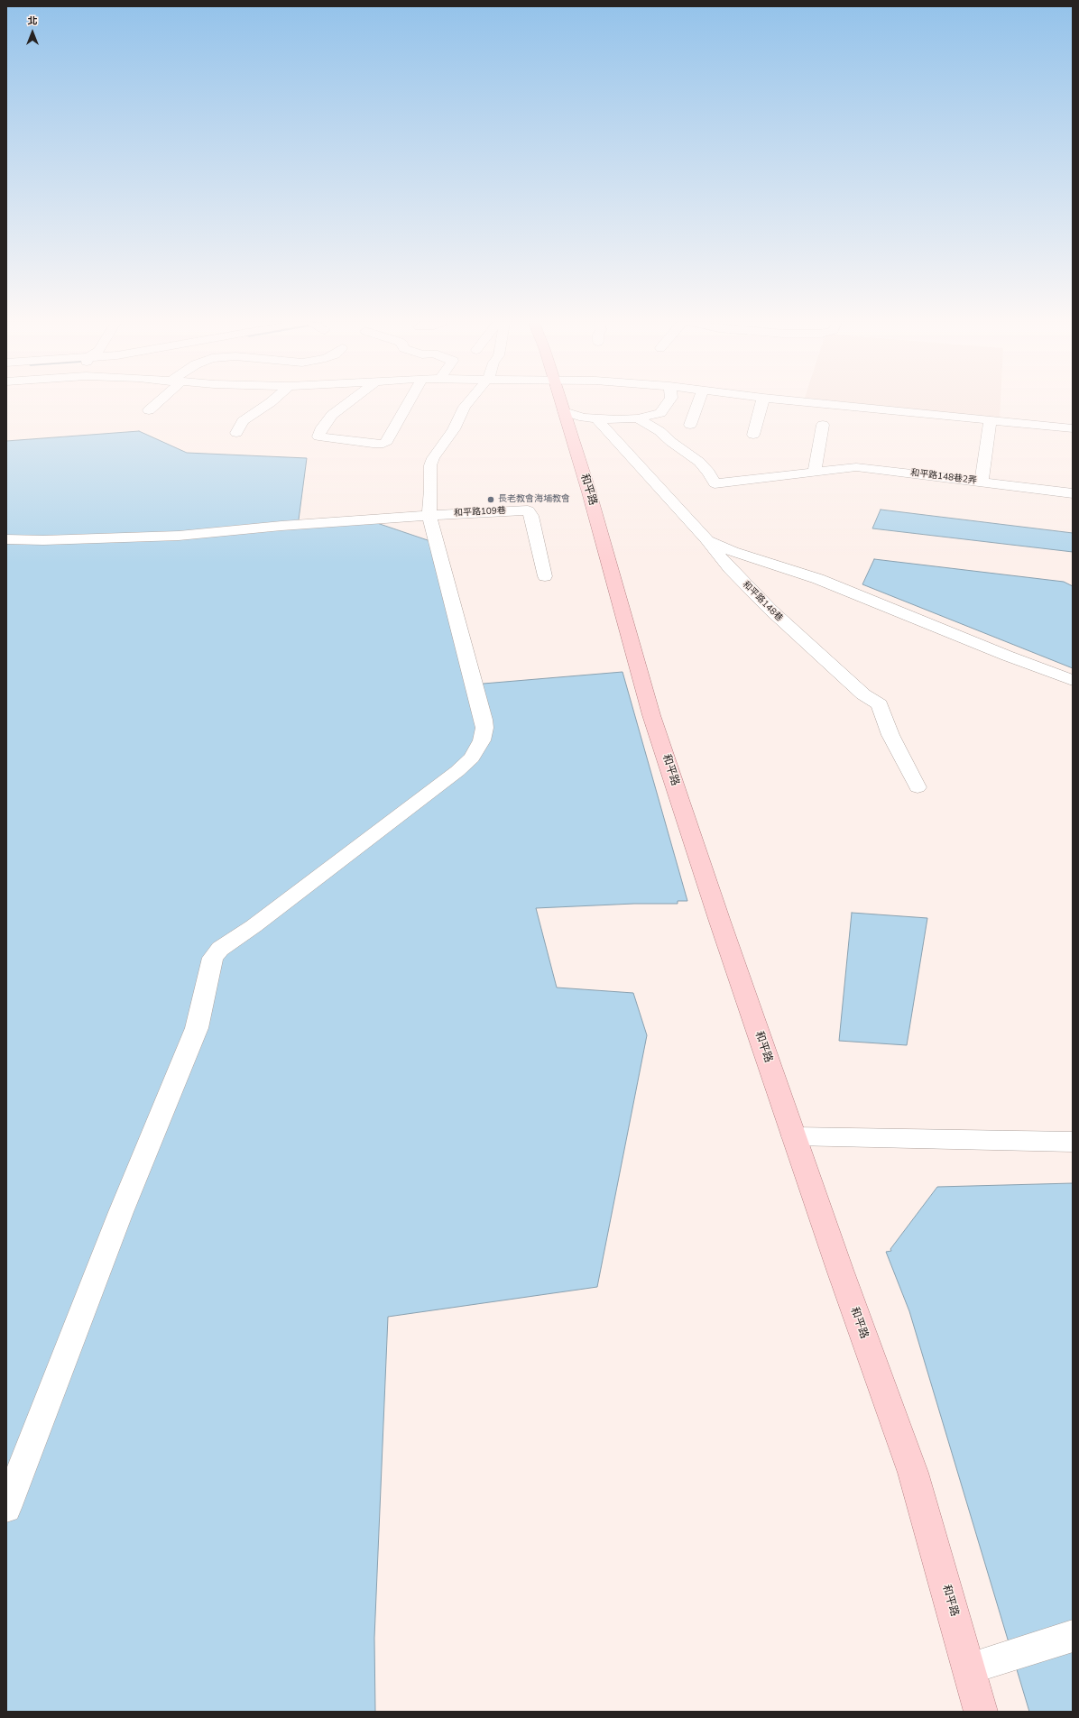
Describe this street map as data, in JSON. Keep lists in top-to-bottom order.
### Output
{
  "streets": {
    "main road": ["和平路"],
    "street": ["和平路148巷2弄", "和平路109巷", "和平路148巷"]
  },
  "places": ["長老教會海埔教會"],
  "north": "top"
}
